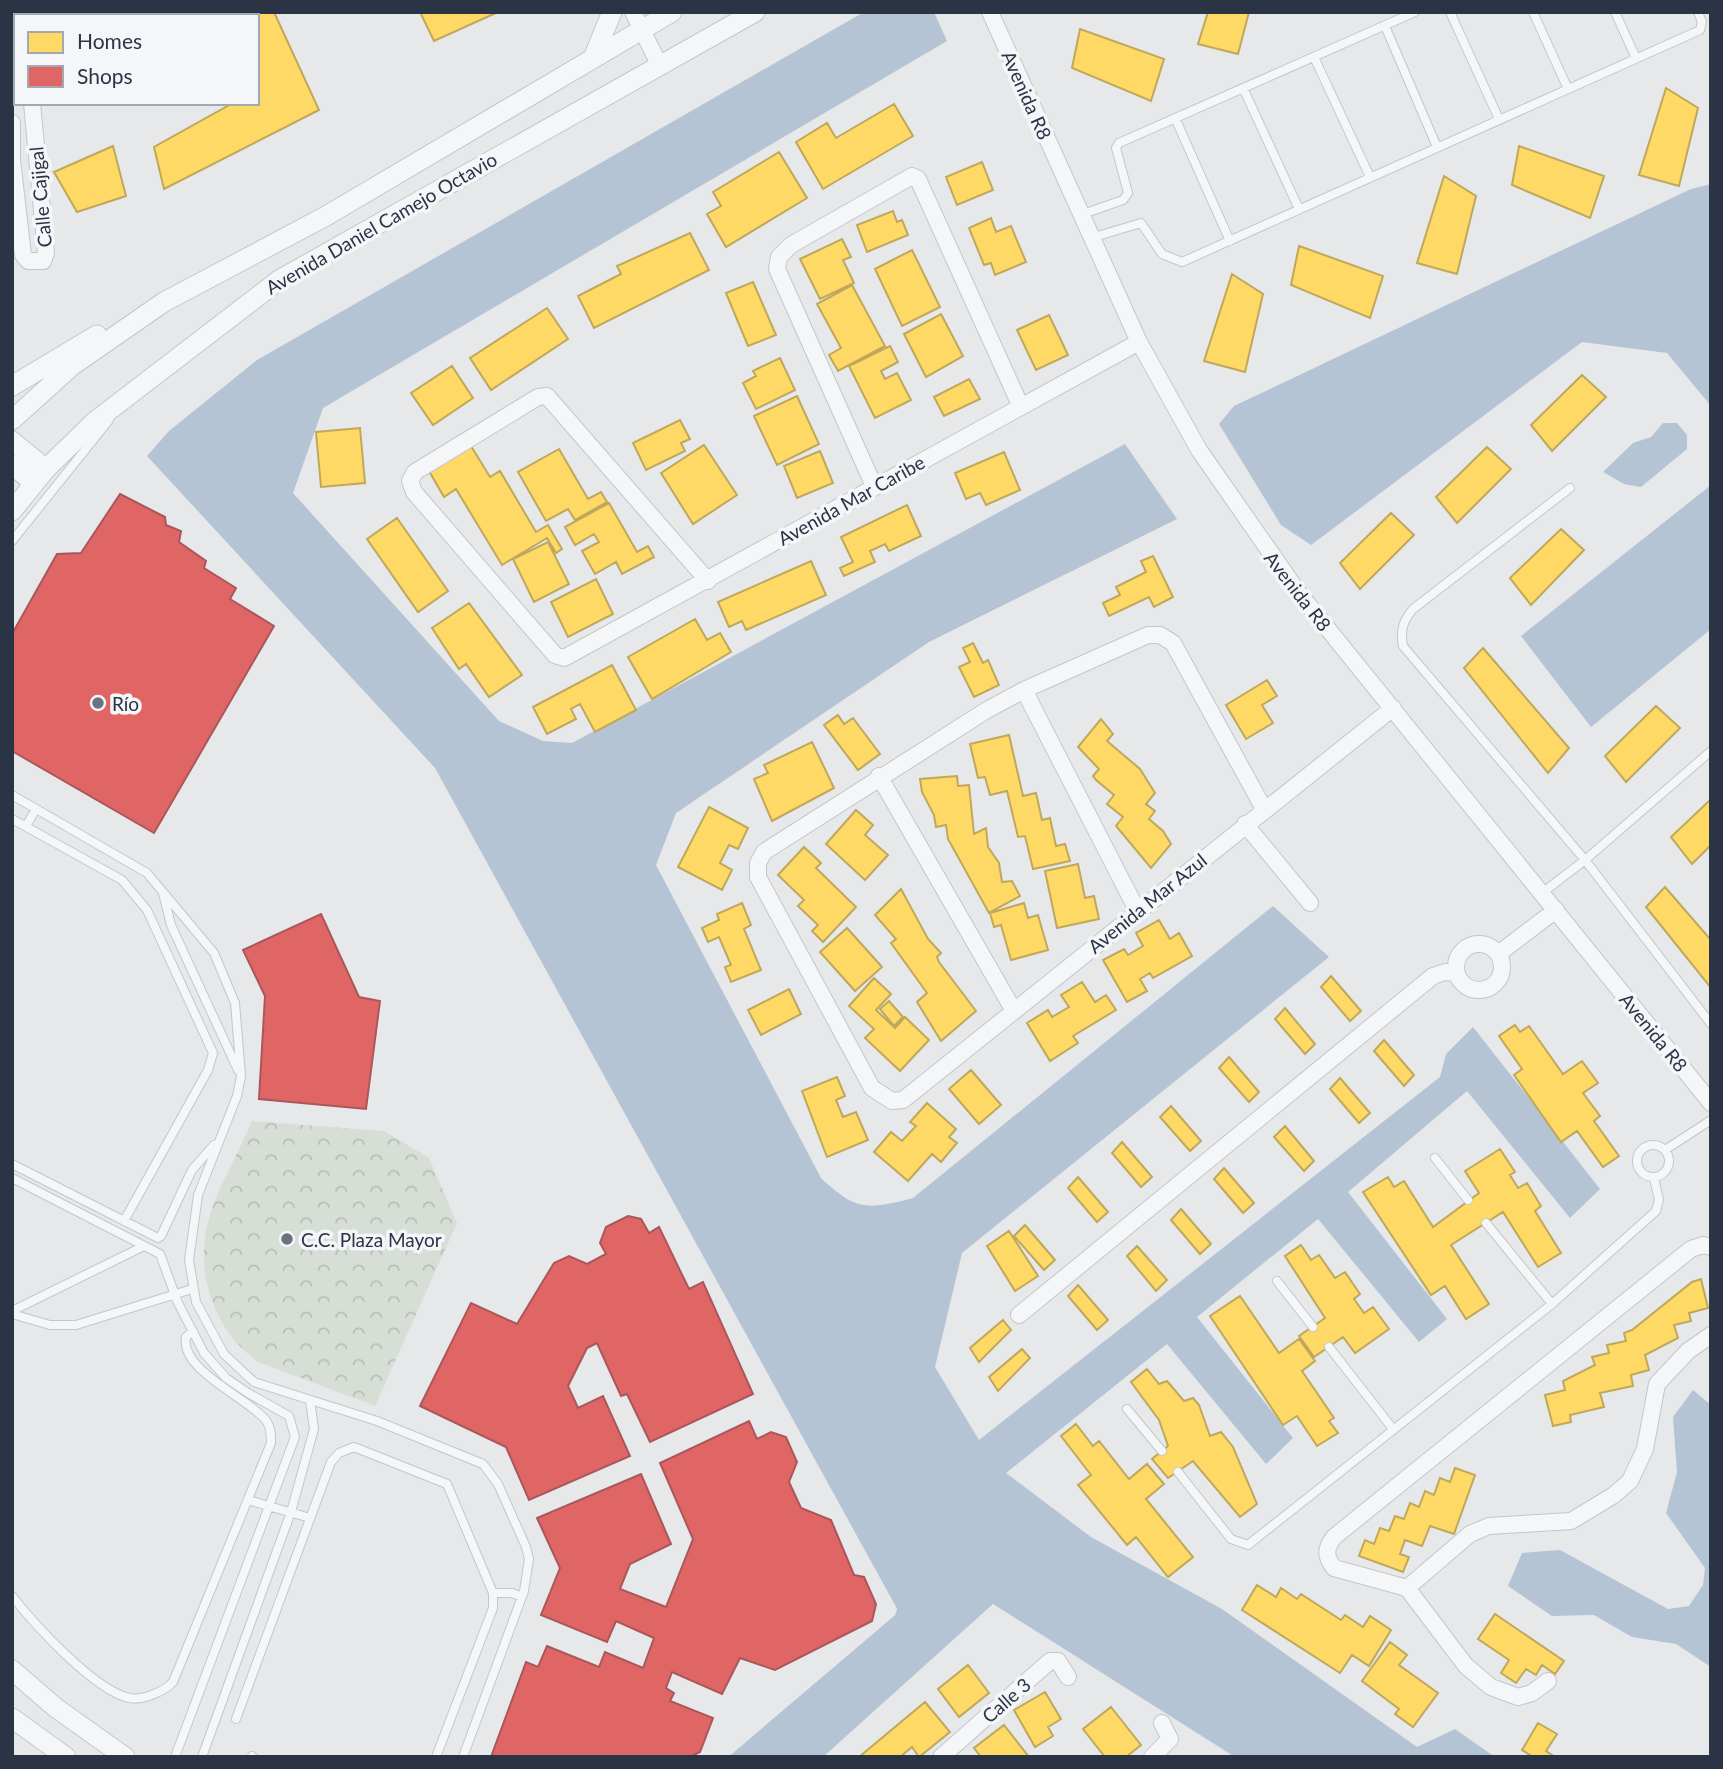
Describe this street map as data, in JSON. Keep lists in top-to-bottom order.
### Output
{
  "streets": {
    "street": [
      "Avenida R8",
      "Calle Cajigal",
      "Avenida Daniel Camejo Octavio",
      "Avenida Mar Caribe",
      "Avenida Mar Azul",
      "Calle 3"
    ]
  },
  "crossings": [
    ["Avenida R8", "Avenida Mar Caribe"],
    ["Avenida R8", "Avenida Mar Azul"]
  ],
  "places": ["Río", "C.C. Plaza Mayor"],
  "legend": ["Homes", "Shops"]
}
